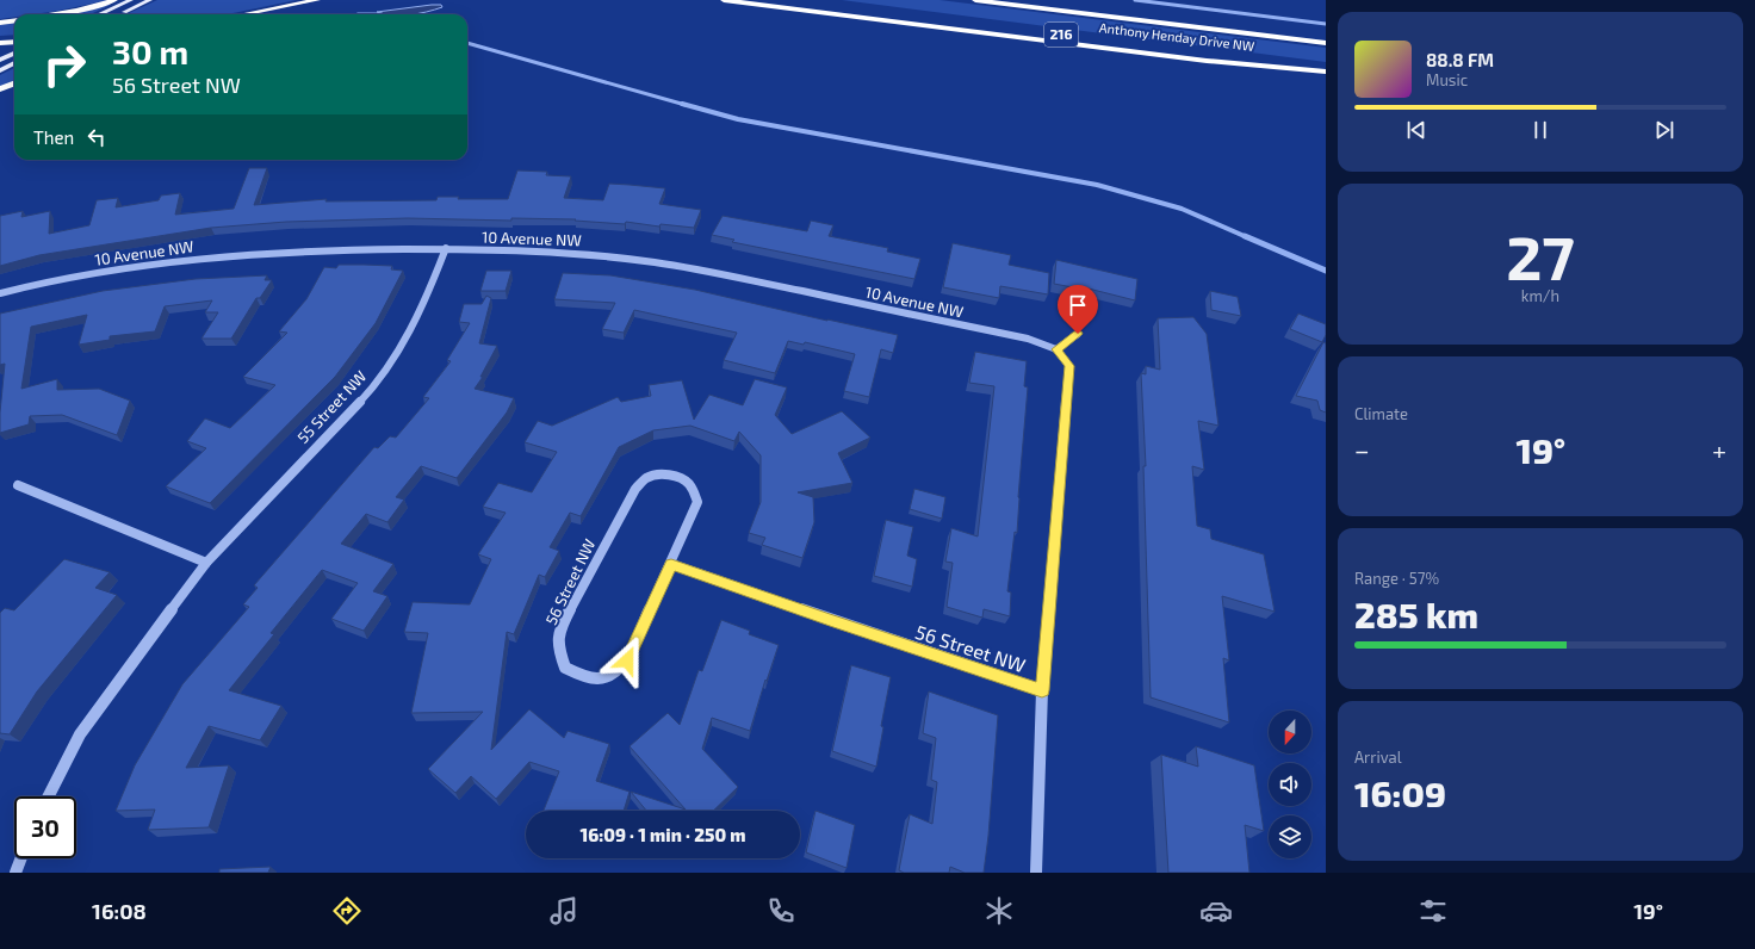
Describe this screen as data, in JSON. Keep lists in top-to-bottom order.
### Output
{
  "streets": {
    "highway": ["216", "Anthony Henday Drive NW"],
    "street": ["10 Avenue NW", "55 Street NW", "56 Street NW"]
  },
  "crossings": [
    ["10 Avenue NW", "55 Street NW"],
    ["10 Avenue NW", "56 Street NW"]
  ],
  "north": "bottom",
  "page": {
    "turn": ["30 m", "56 Street NW"],
    "song": ["88.8 FM", "Music"],
    "then": "Then",
    "tile": [
      ["27", "km/h"],
      "Climate",
      ["Range · 57%", "285 km"],
      ["Arrival", "16:09"]
    ],
    "heat": ["−", "19°", "+"],
    "limit": "30",
    "trip": "16:09 · 1 min · 250 m",
    "tabs": ["16:08", "19°"]
  }
}
